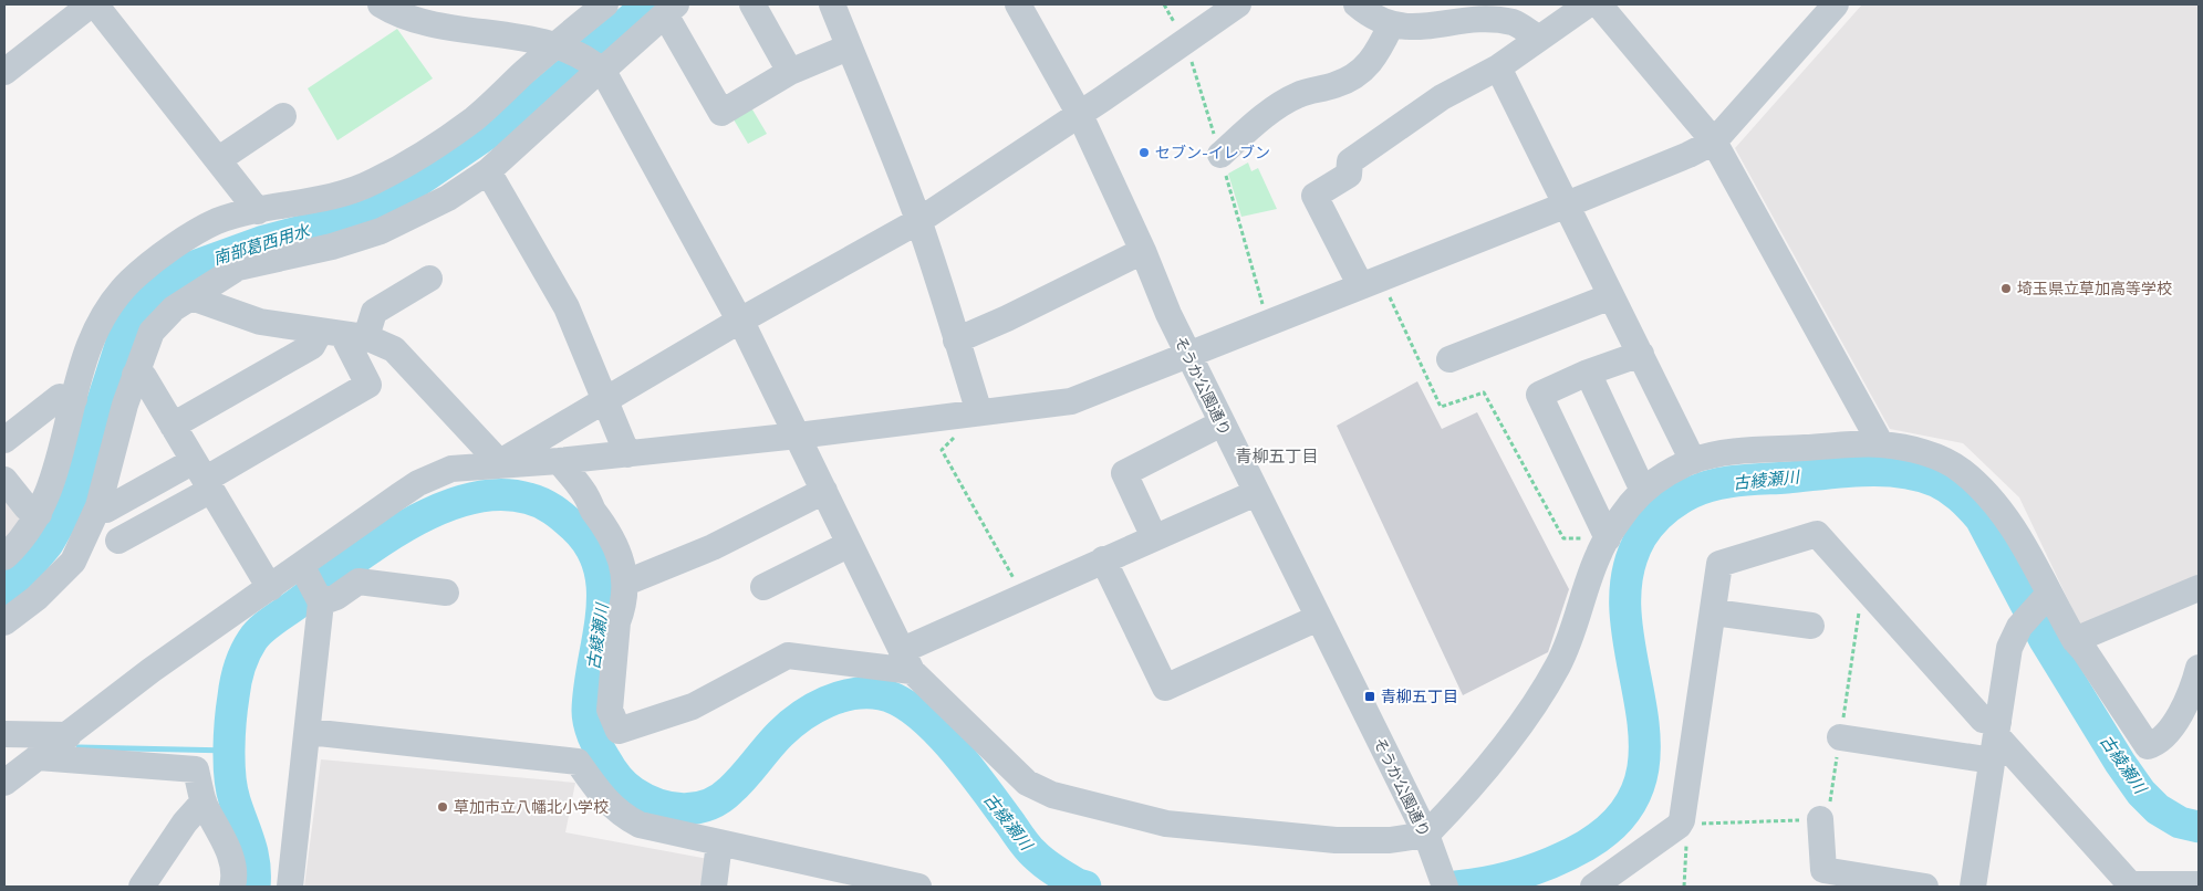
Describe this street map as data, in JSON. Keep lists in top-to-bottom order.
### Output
{
  "streets": {
    "street": ["そうか公園通り"]
  },
  "districts": ["青柳五丁目"],
  "water": ["南部葛西用水", "古綾瀬川"],
  "places": {
    "other": ["セブン-イレブン", "埼玉県立草加高等学校", "草加市立八幡北小学校"],
    "transit": ["青柳五丁目"]
  }
}
